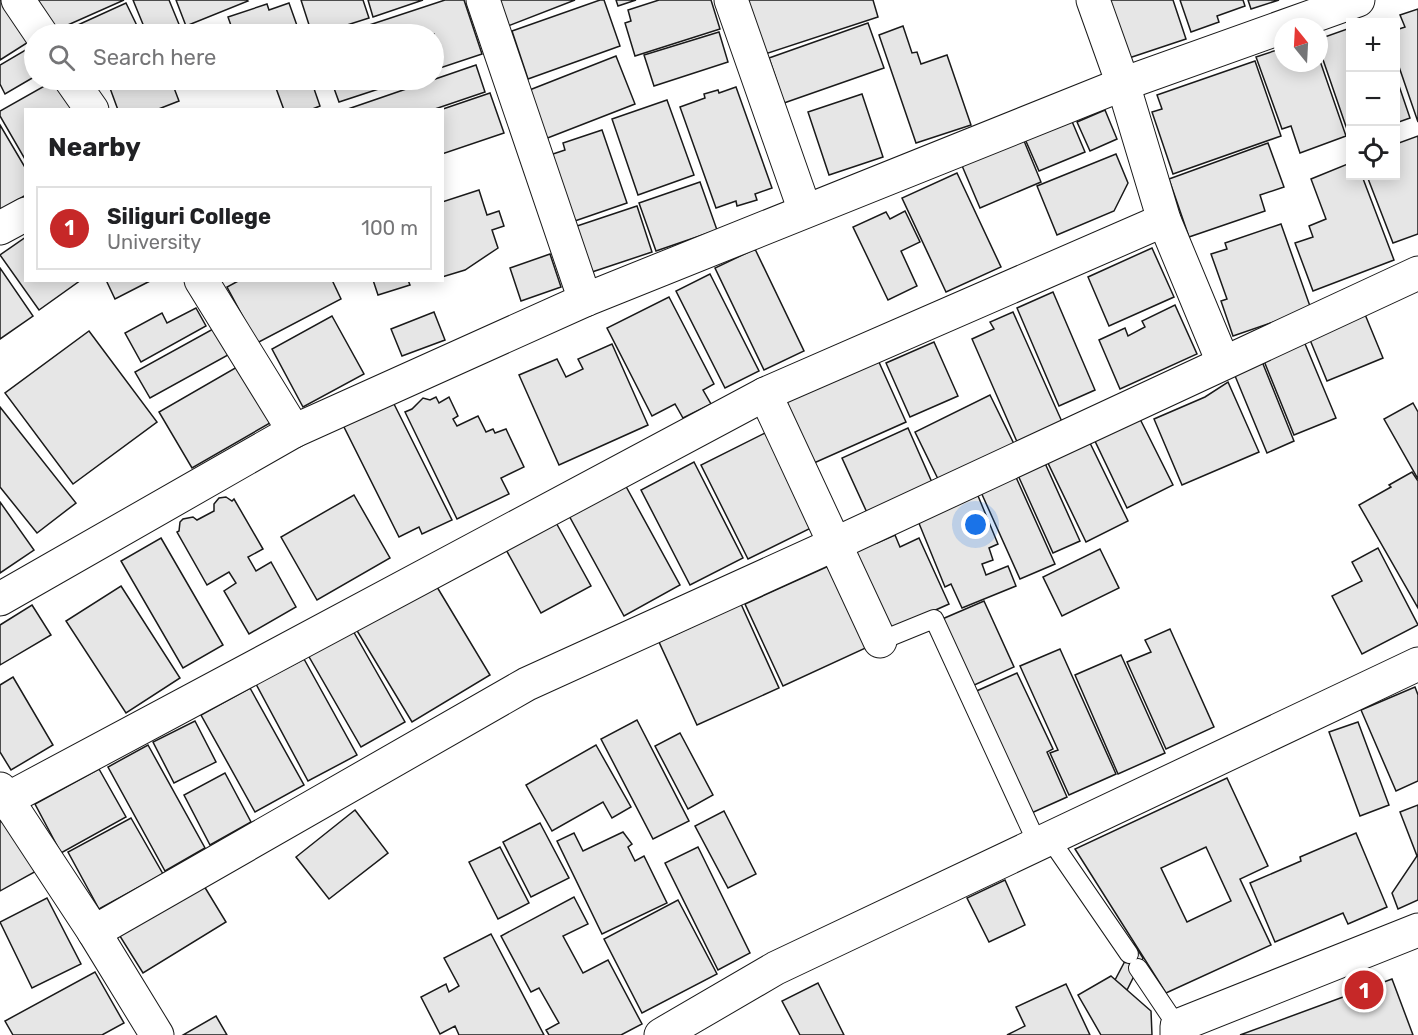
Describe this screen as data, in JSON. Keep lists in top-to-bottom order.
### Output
{
  "north": "top",
  "page": {
    "map_buttons": ["+", "−"],
    "search": "Search here",
    "heading": "Nearby",
    "list": [
      {
        "mark": "1",
        "name": "Siliguri College",
        "note": "University",
        "value": "100 m"
      }
    ],
    "pins": "1"
  }
}
